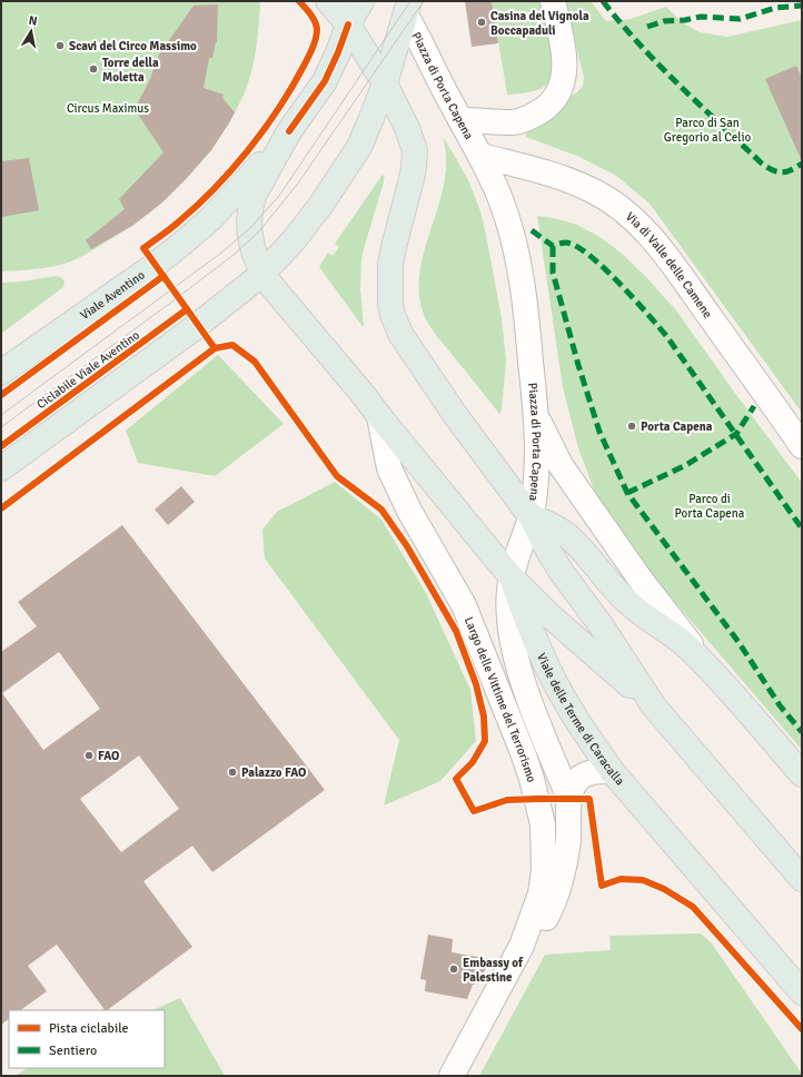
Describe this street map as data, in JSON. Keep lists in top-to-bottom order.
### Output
{
  "streets": {
    "main road": ["Piazza di Porta Capena", "Viale Aventino", "Viale delle Terme di Caracalla"],
    "street": ["Via di Valle delle Camene", "Largo delle Vittime del Terrorismo"],
    "cycle path": ["Ciclabile Viale Aventino"]
  },
  "crossings": [
    ["Piazza di Porta Capena", "Via di Valle delle Camene"]
  ],
  "parks": ["Circus Maximus", "Parco di San Gregorio al Celio", "Parco di Porta Capena"],
  "places": [
    "Casina del Vignola Boccapaduli",
    "Scavi del Circo Massimo",
    "Torre della Moletta",
    "Porta Capena",
    "FAO",
    "Palazzo FAO",
    "Embassy of Palestine"
  ],
  "legend": ["Pista ciclabile", "Sentiero"],
  "north": "top"
}
